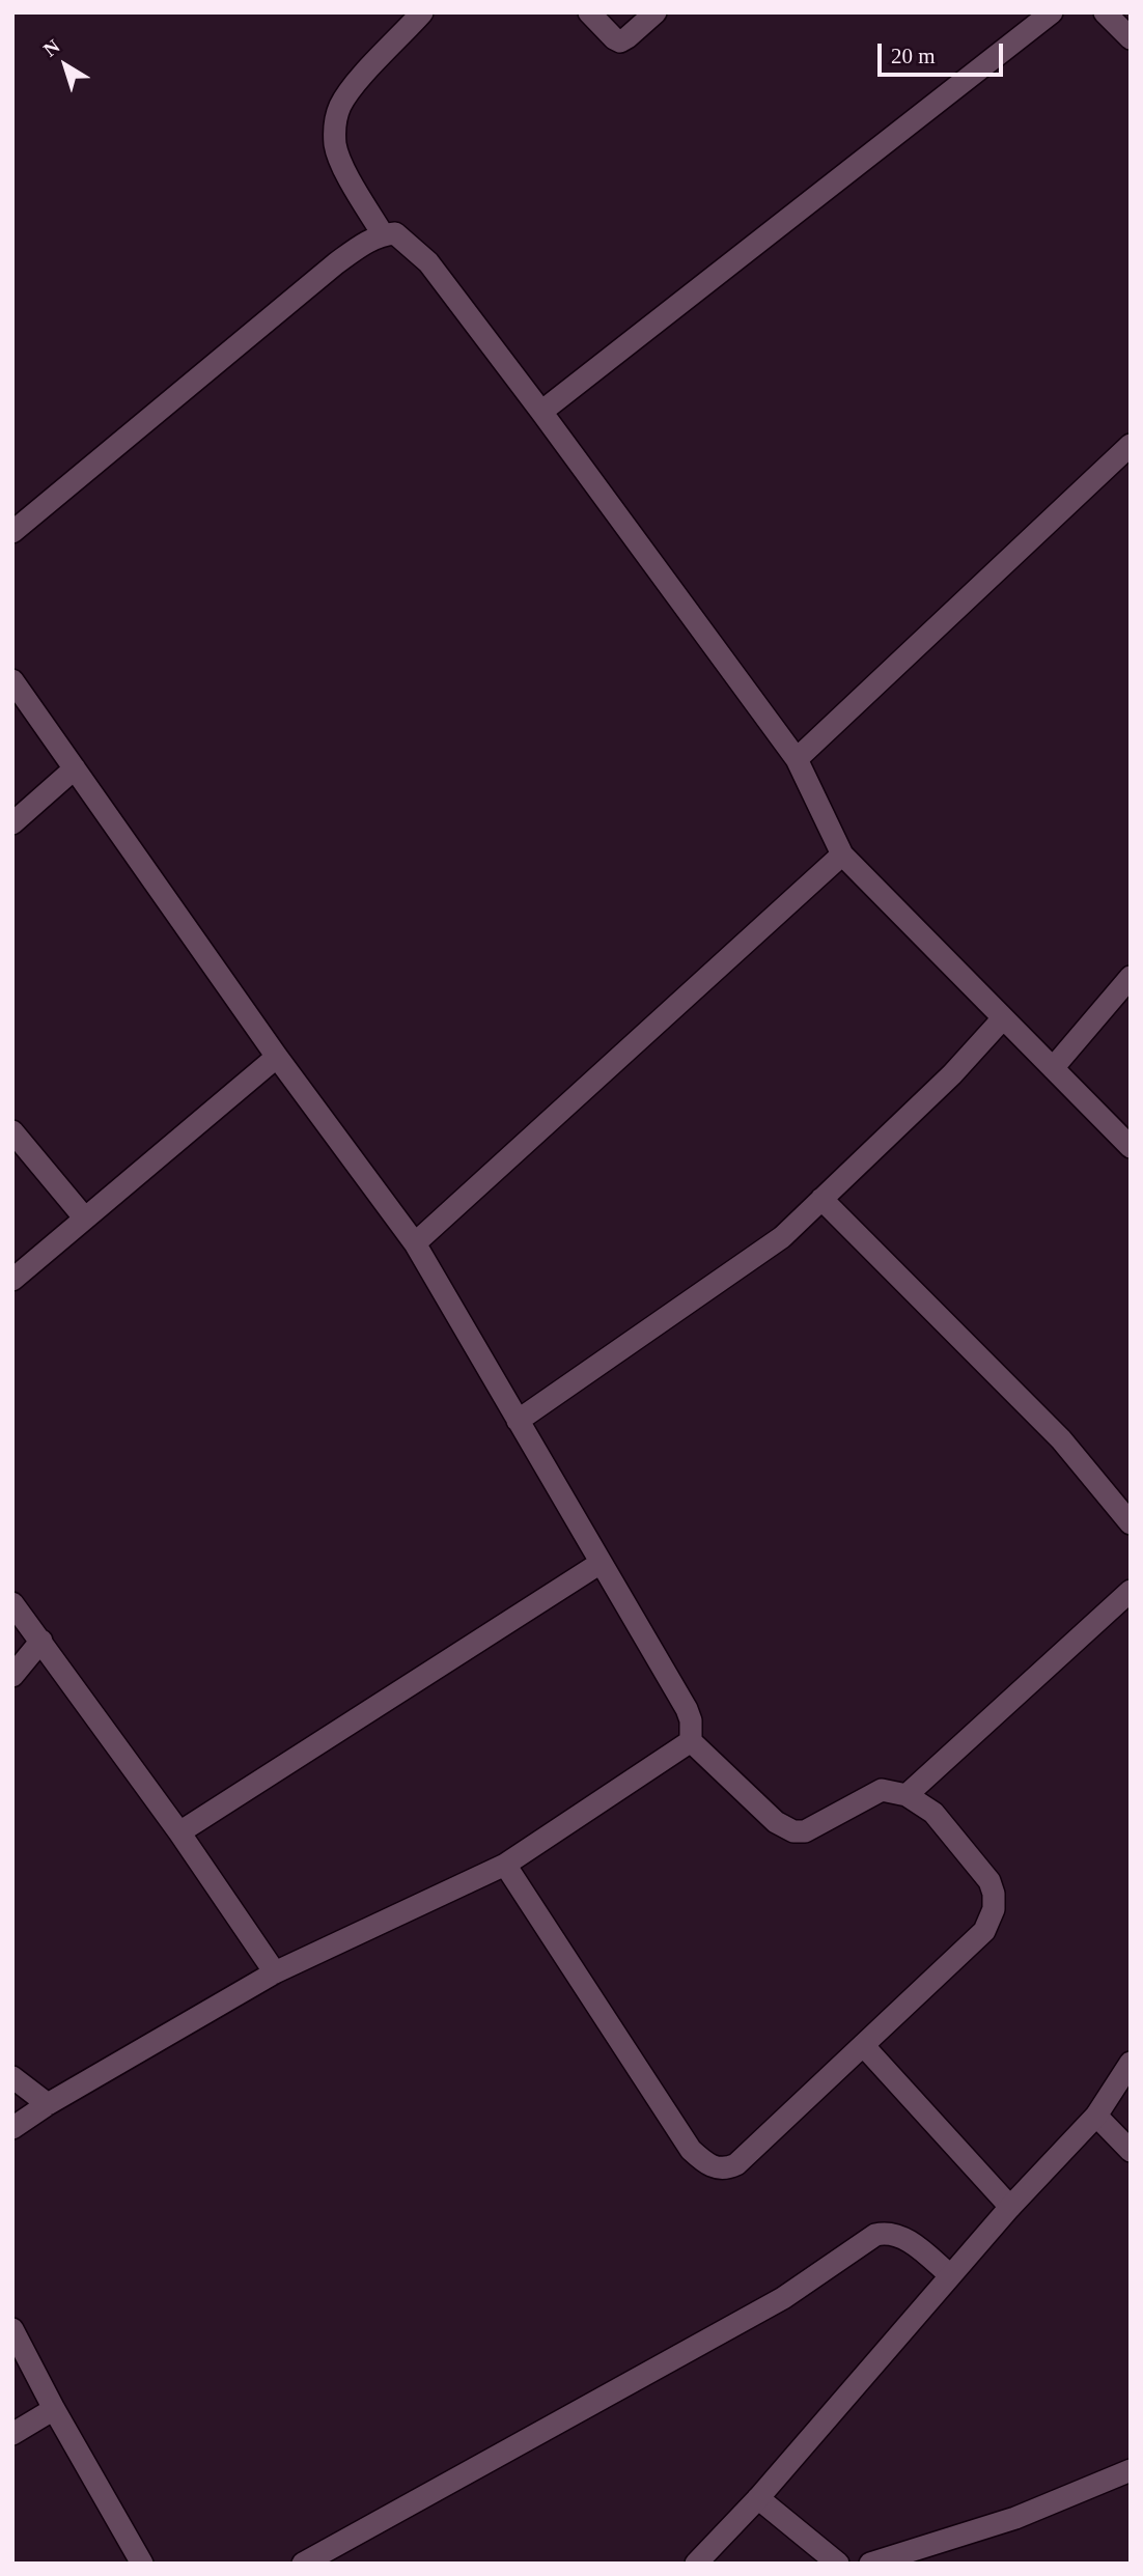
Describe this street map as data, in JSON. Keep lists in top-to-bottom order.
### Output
{
  "scale_bar": "20 m",
  "north": "top left"
}
